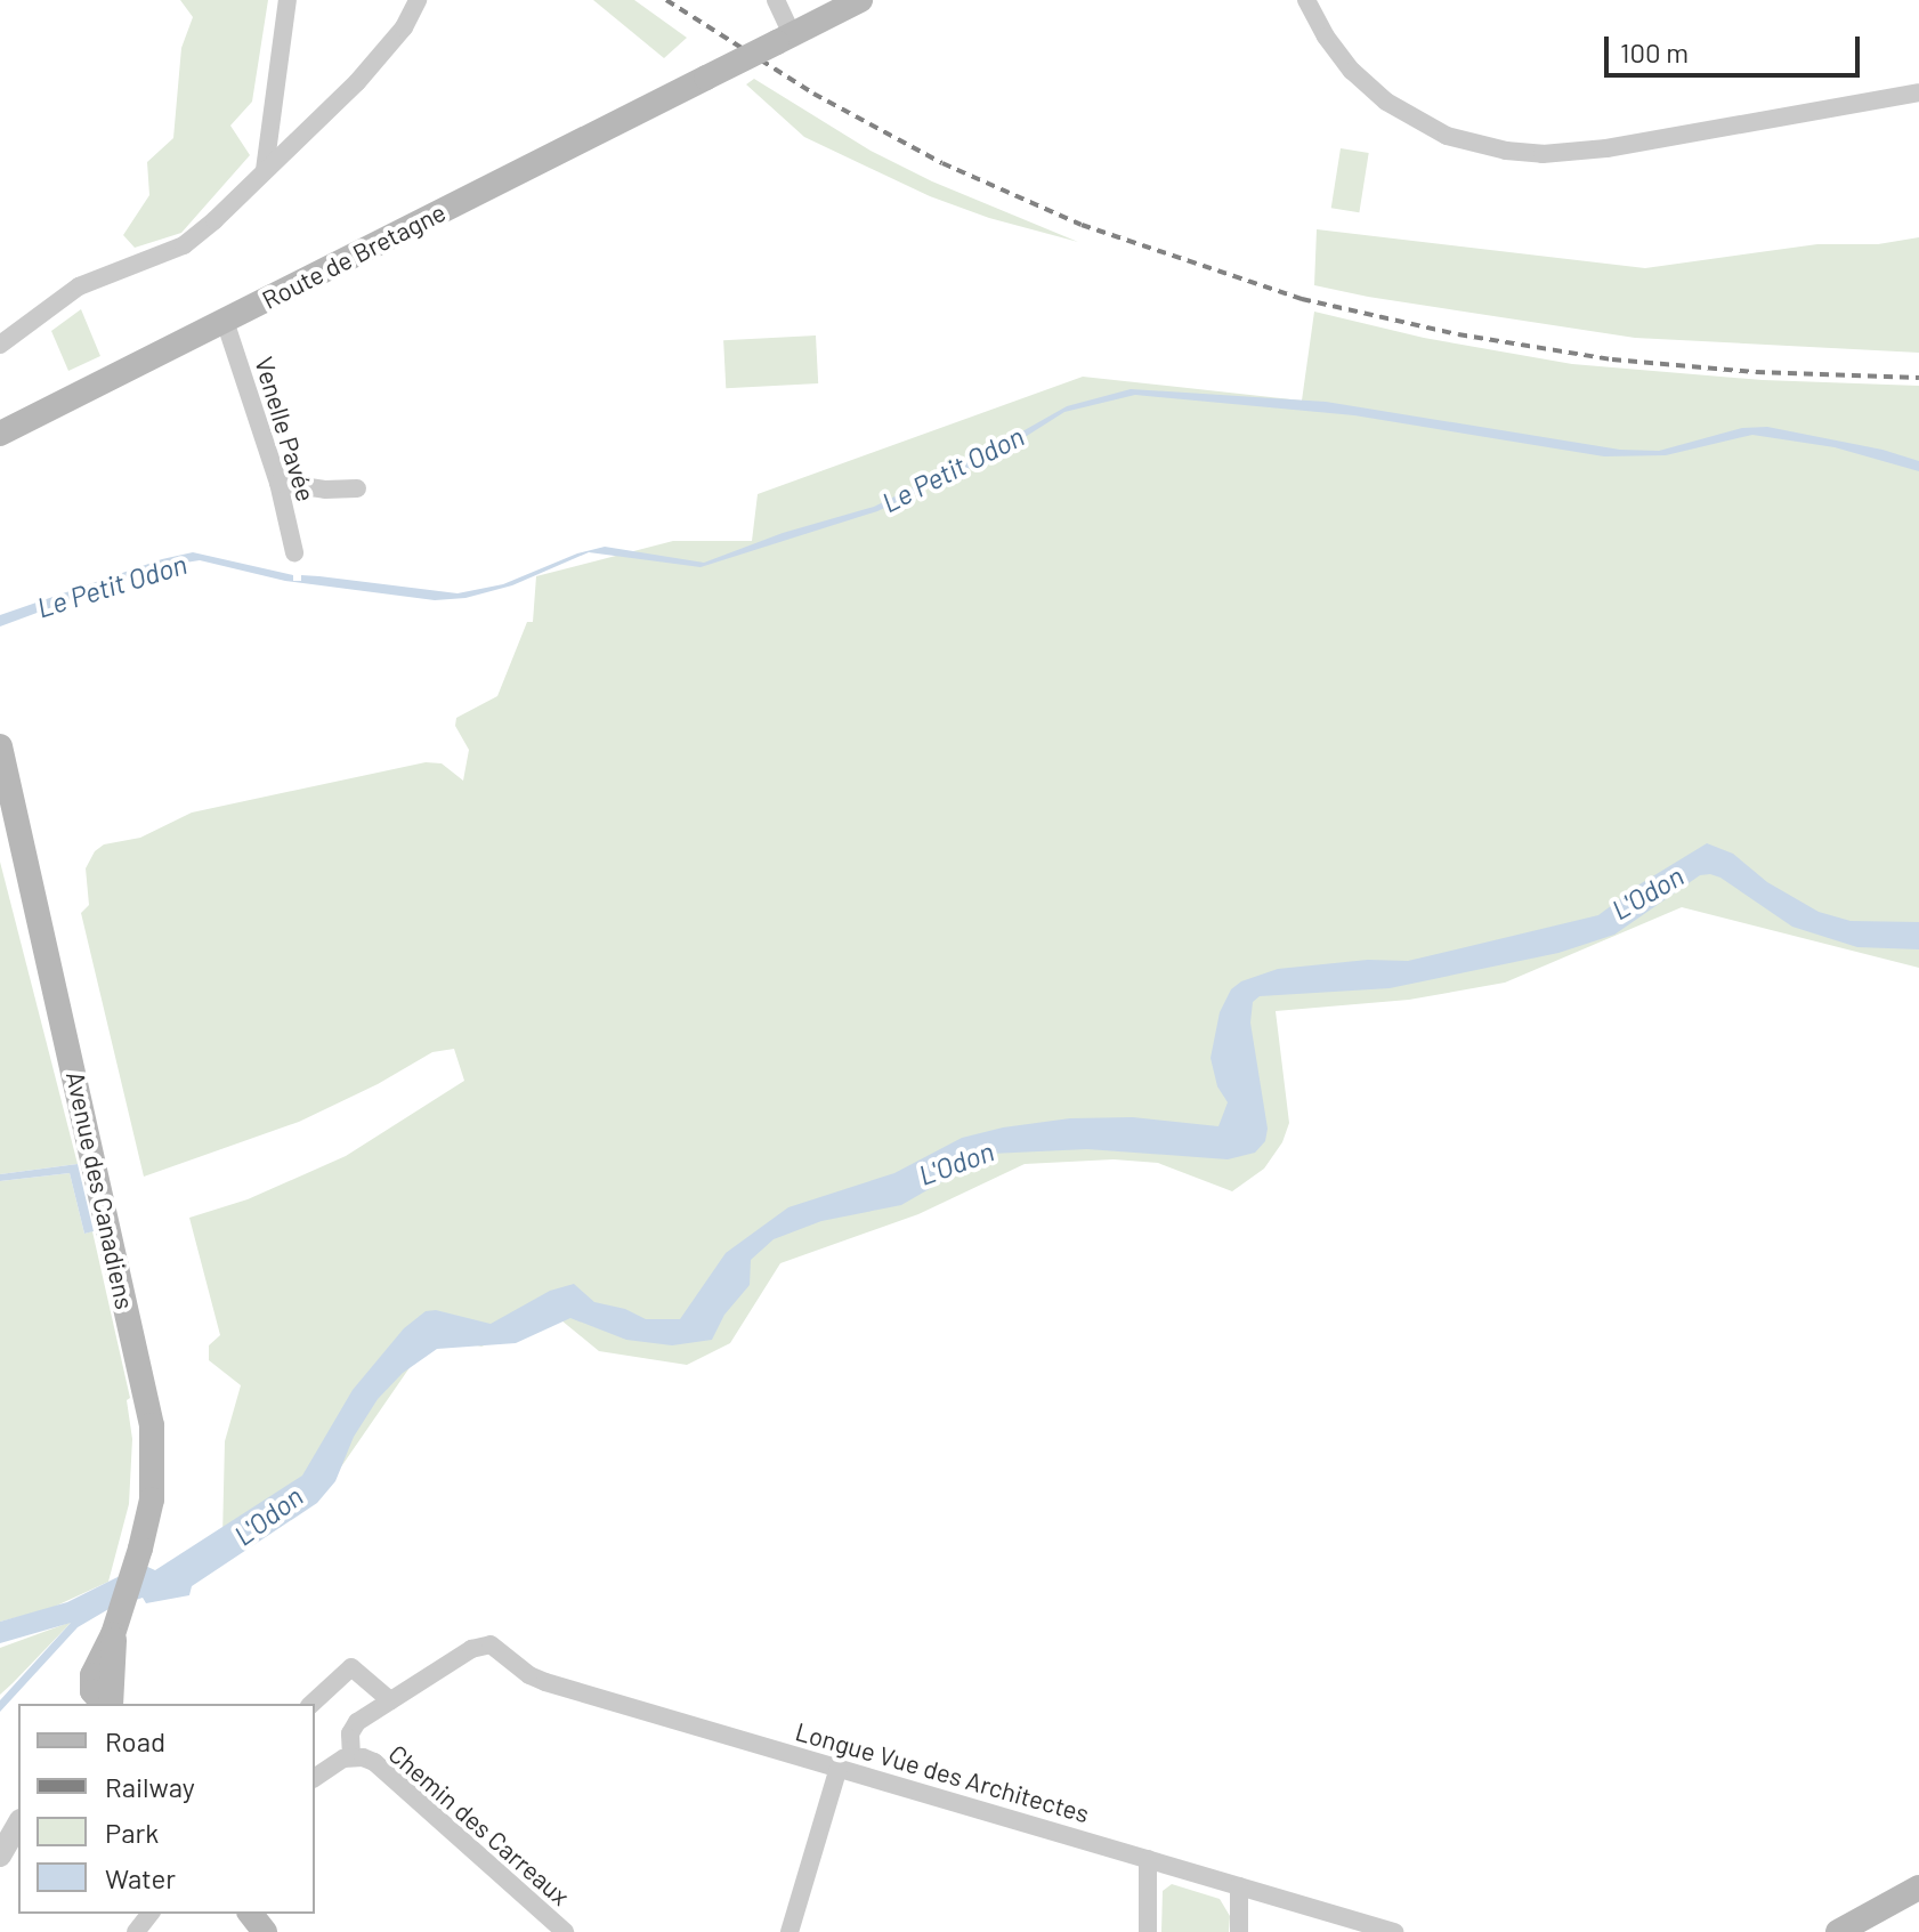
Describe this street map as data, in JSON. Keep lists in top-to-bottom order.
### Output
{
  "streets": {
    "main road": ["Route de Bretagne", "Avenue des Canadiens"],
    "street": ["Venelle Pavée", "Longue Vue des Architectes", "Chemin des Carreaux"]
  },
  "crossings": [
    ["Route de Bretagne", "Venelle Pavée"]
  ],
  "water": ["Le Petit Odon", "L'Odon"],
  "legend": [
    "Road",
    "Railway",
    "Park",
    "Water"
  ],
  "scale_bar": "100 m"
}
